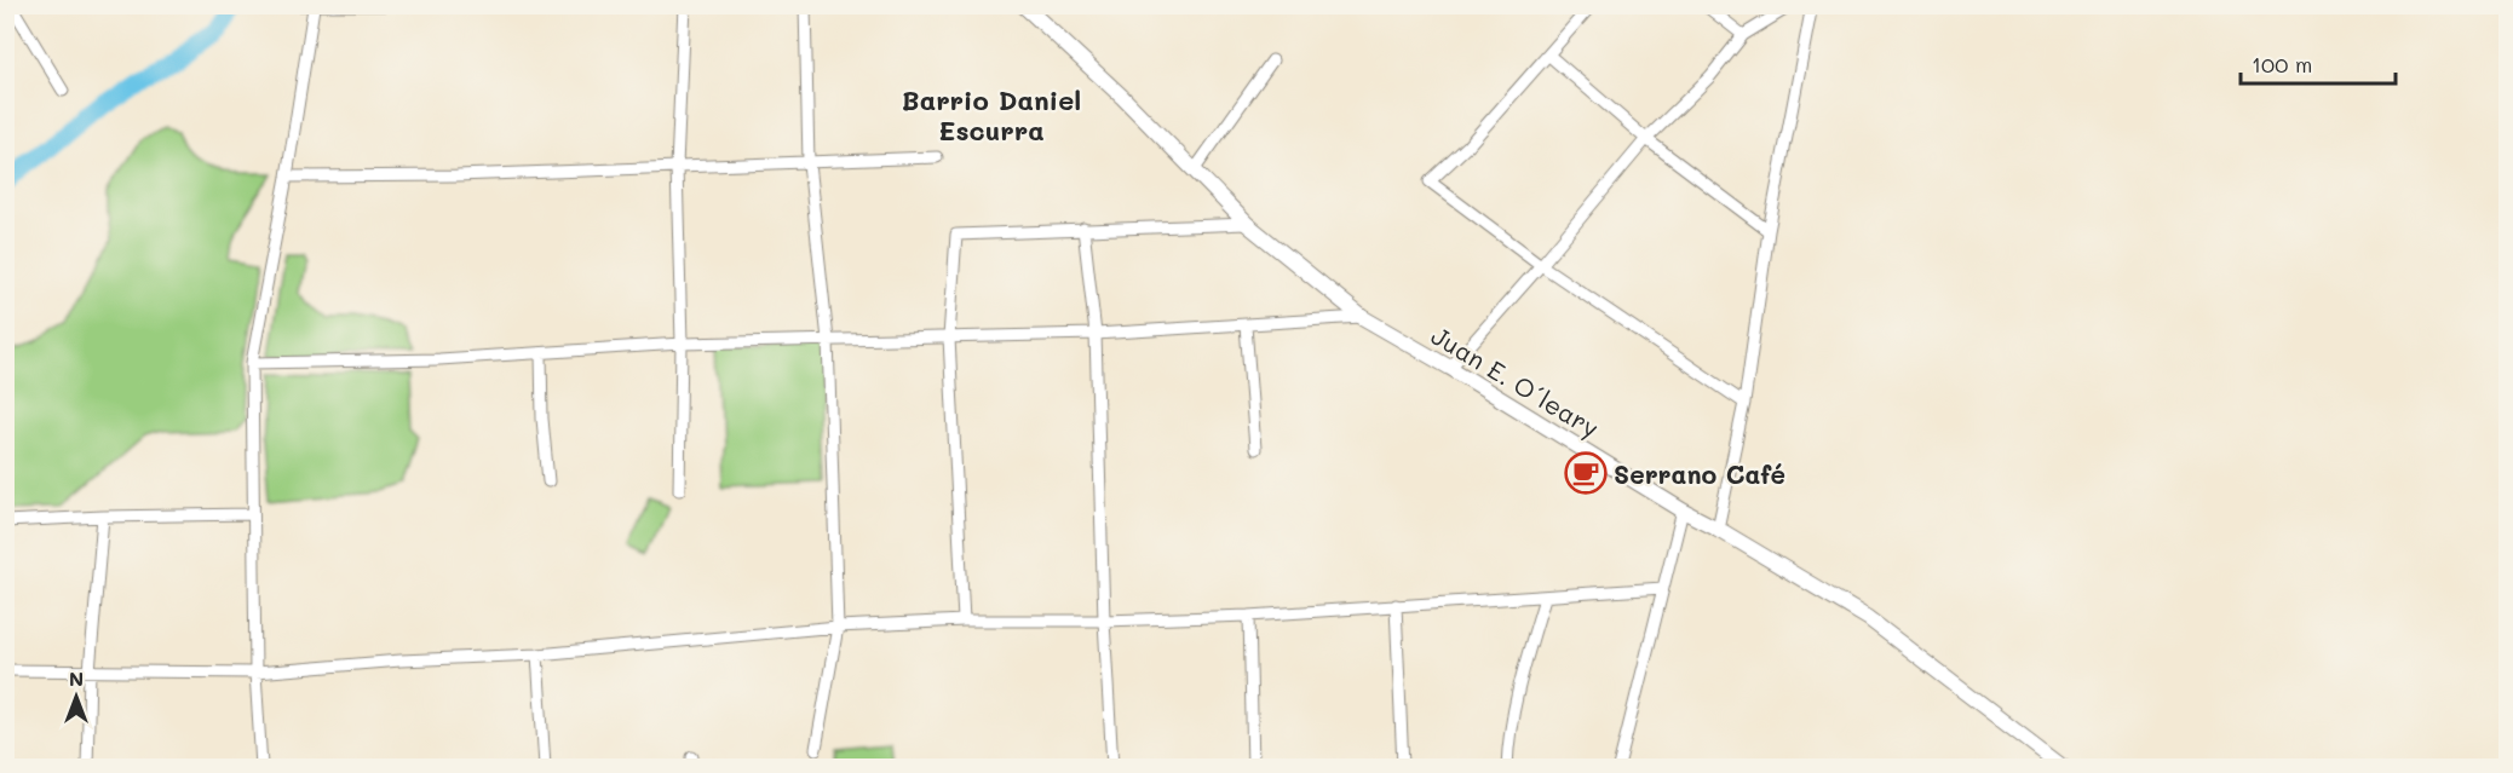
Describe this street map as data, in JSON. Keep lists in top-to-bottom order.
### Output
{
  "streets": {
    "street": ["Juan E. O´leary"]
  },
  "districts": ["Barrio Daniel Escurra"],
  "places": {
    "cafe": ["Serrano Café"]
  },
  "scale_bar": "100 m",
  "north": "top"
}
